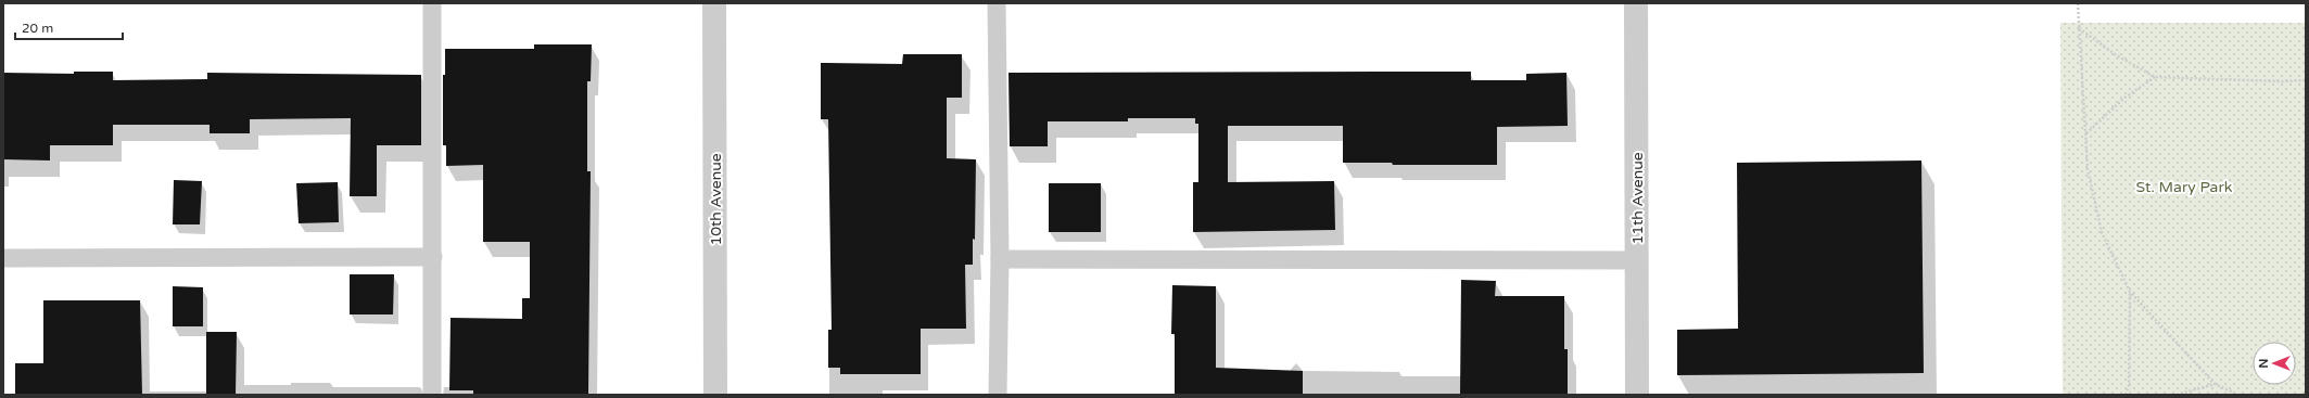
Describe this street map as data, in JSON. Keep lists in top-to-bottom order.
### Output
{
  "streets": {
    "street": ["11th Avenue", "10th Avenue"]
  },
  "parks": ["St. Mary Park"],
  "scale_bar": "20 m",
  "north": "left"
}
